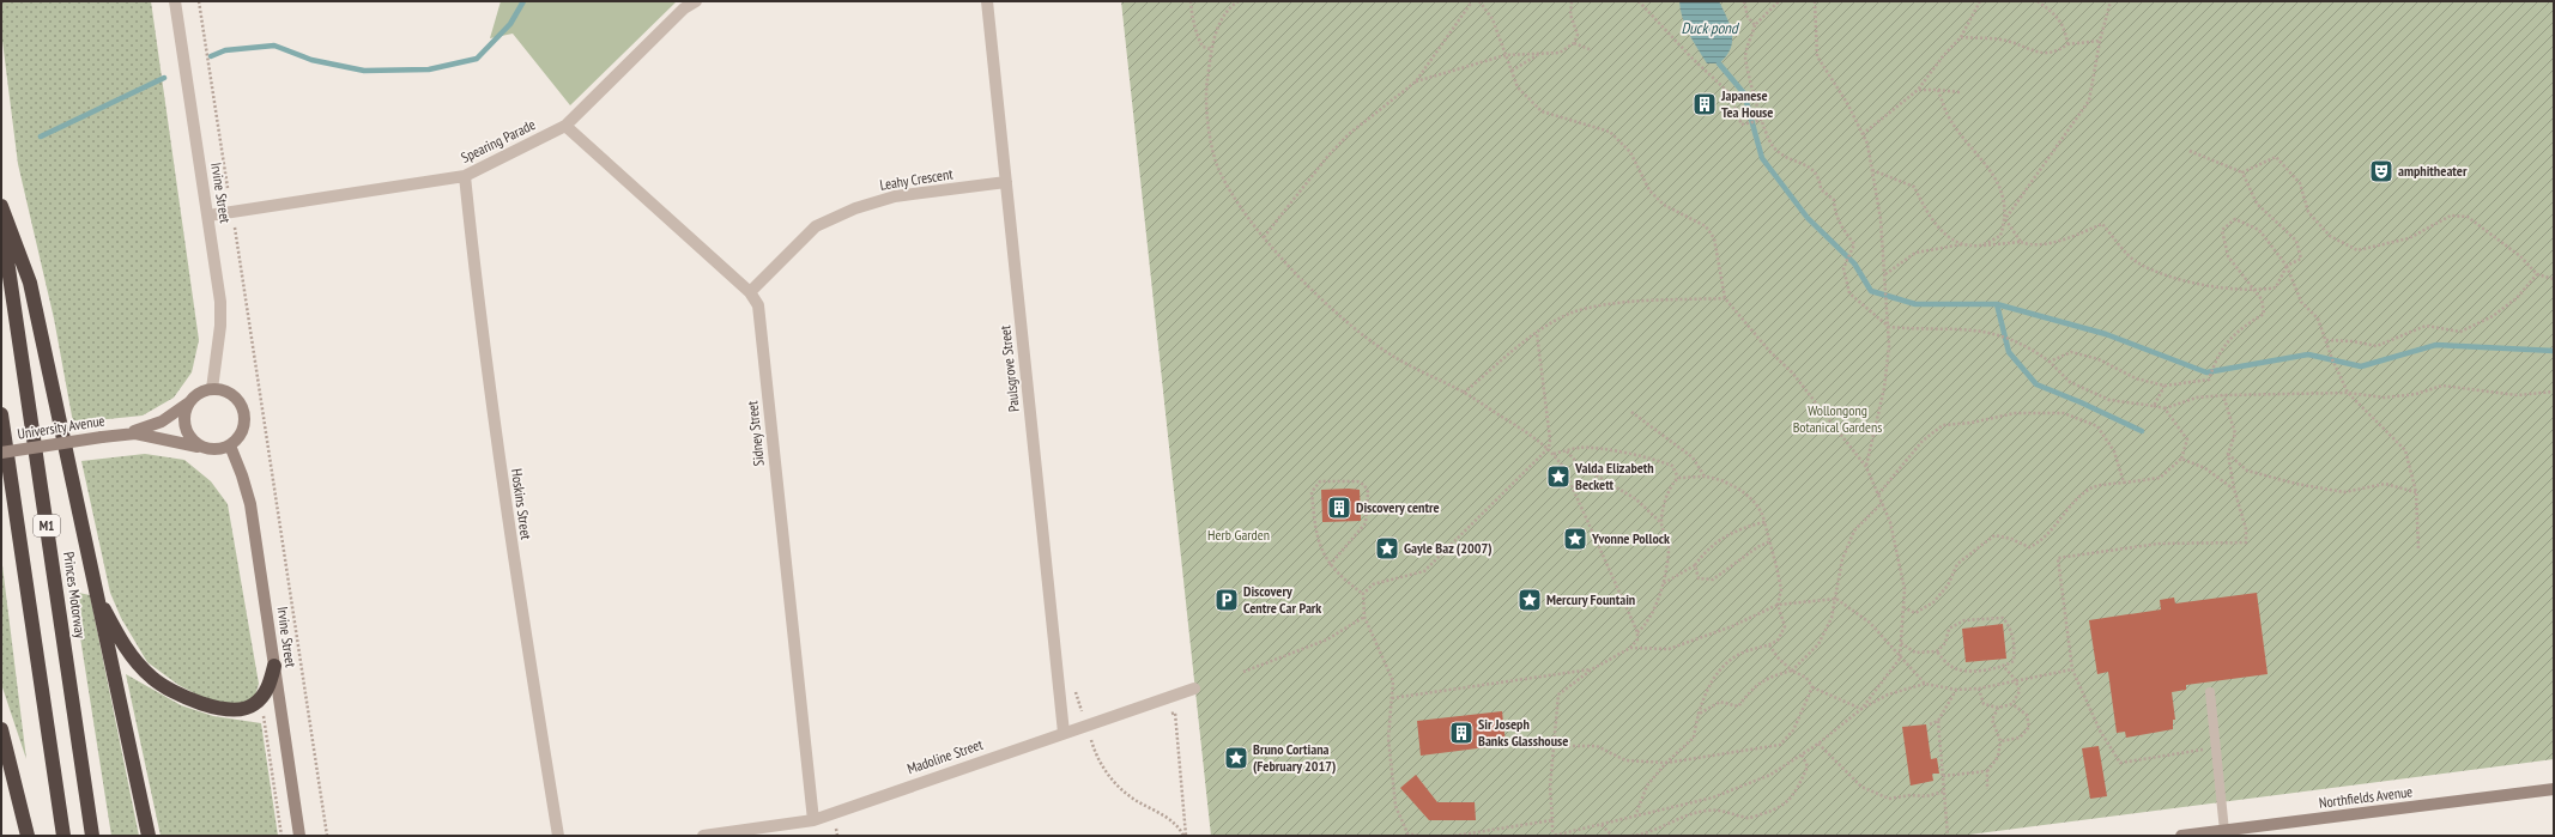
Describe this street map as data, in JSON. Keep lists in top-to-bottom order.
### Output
{
  "streets": {
    "highway": ["M1", "Princes Motorway"],
    "main road": ["Irvine Street", "University Avenue", "Northfields Avenue"],
    "street": [
      "Spearing Parade",
      "Leahy Crescent",
      "Paulsgrove Street",
      "Sidney Street",
      "Hoskins Street",
      "Madoline Street"
    ]
  },
  "crossings": [
    ["Spearing Parade", "Irvine Street"],
    ["Spearing Parade", "Sidney Street"],
    ["Spearing Parade", "Hoskins Street"],
    ["Leahy Crescent", "Paulsgrove Street"],
    ["Leahy Crescent", "Sidney Street"],
    ["Irvine Street", "University Avenue"],
    ["Paulsgrove Street", "Madoline Street"],
    ["Sidney Street", "Madoline Street"]
  ],
  "water": ["Duck pond"],
  "parks": ["Wollongong Botanical Gardens", "Herb Garden"],
  "places": {
    "building": ["Japanese Tea House", "Discovery centre", "Sir Joseph Banks Glasshouse"],
    "theatre": ["amphitheater"],
    "place": [
      "Valda Elizabeth Beckett",
      "Yvonne Pollock",
      "Gayle Baz (2007)",
      "Mercury Fountain",
      "Bruno Cortiana (February 2017)"
    ],
    "parking": ["Discovery Centre Car Park"]
  }
}
